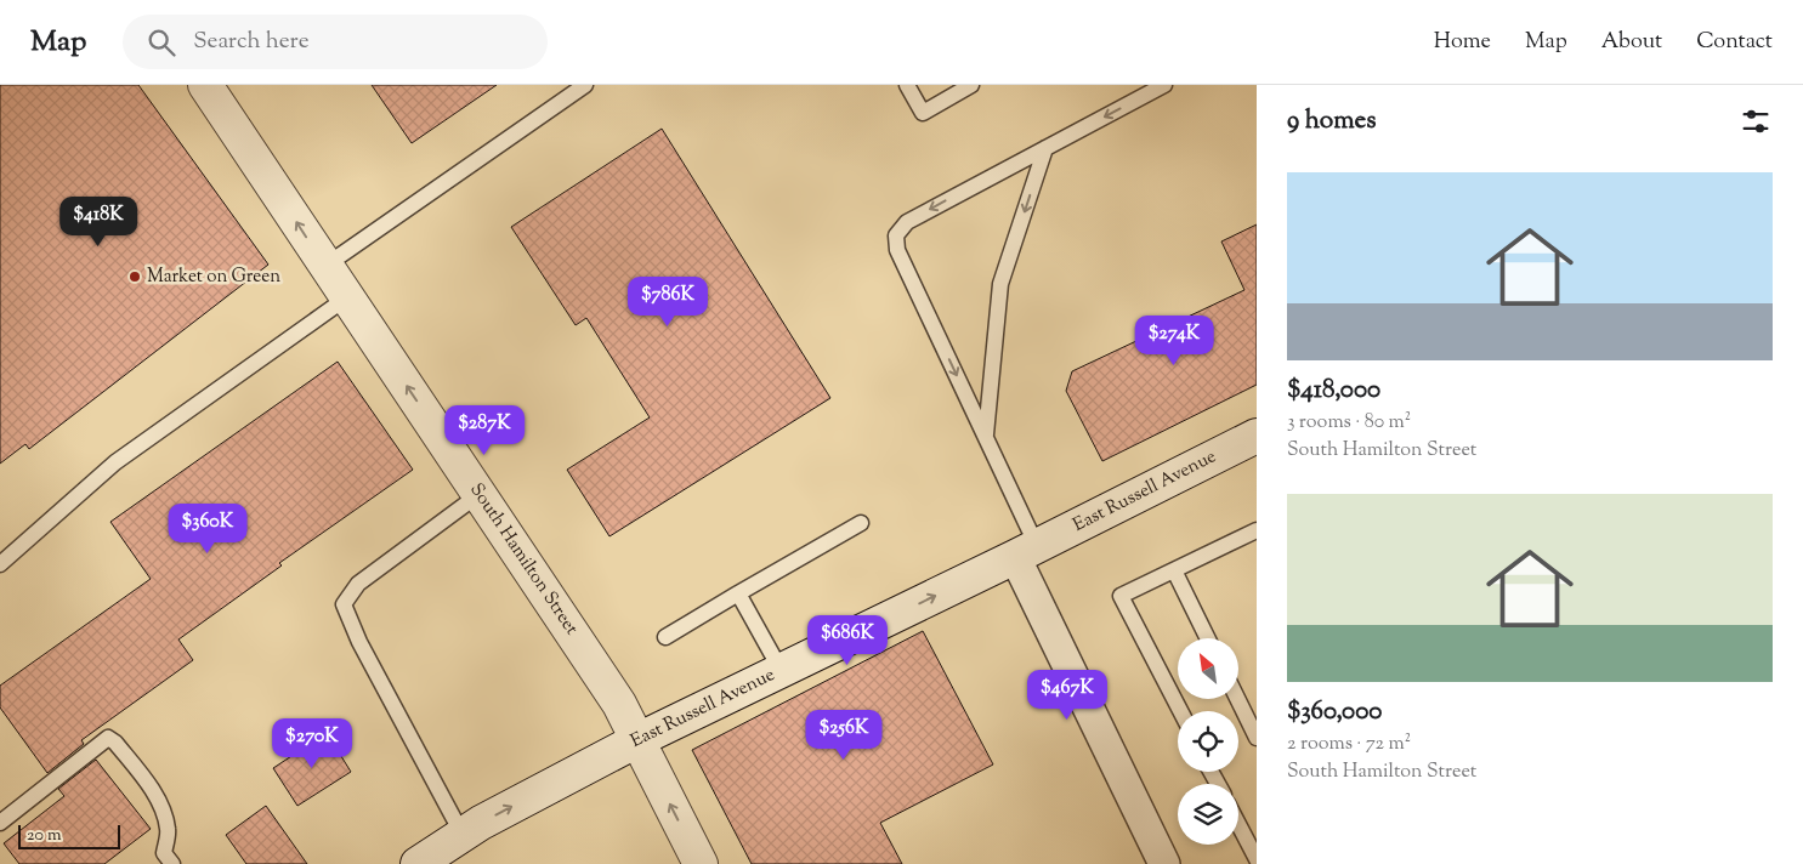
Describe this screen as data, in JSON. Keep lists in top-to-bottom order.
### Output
{
  "streets": {
    "street": ["East Russell Avenue", "South Hamilton Street"]
  },
  "crossings": [
    ["East Russell Avenue", "South Hamilton Street"]
  ],
  "one_way": ["East Russell Avenue", "South Hamilton Street"],
  "places": ["Market on Green"],
  "scale_bar": "20 m",
  "north": "top left",
  "page": {
    "header": "Map",
    "search": "Search here",
    "nav": [
      "Home",
      "Map",
      "About",
      "Contact"
    ],
    "heading": "9 homes",
    "list": [
      {
        "name": "$418,000",
        "note": "3 rooms · 80 m² · South Hamilton Street"
      },
      {
        "name": "$360,000",
        "note": "2 rooms · 72 m² · South Hamilton Street"
      }
    ],
    "price": [
      "$418K",
      "$786K",
      "$274K",
      "$287K",
      "$360K",
      "$686K",
      "$467K",
      "$256K",
      "$270K"
    ],
    "scale": "20 m"
  }
}
